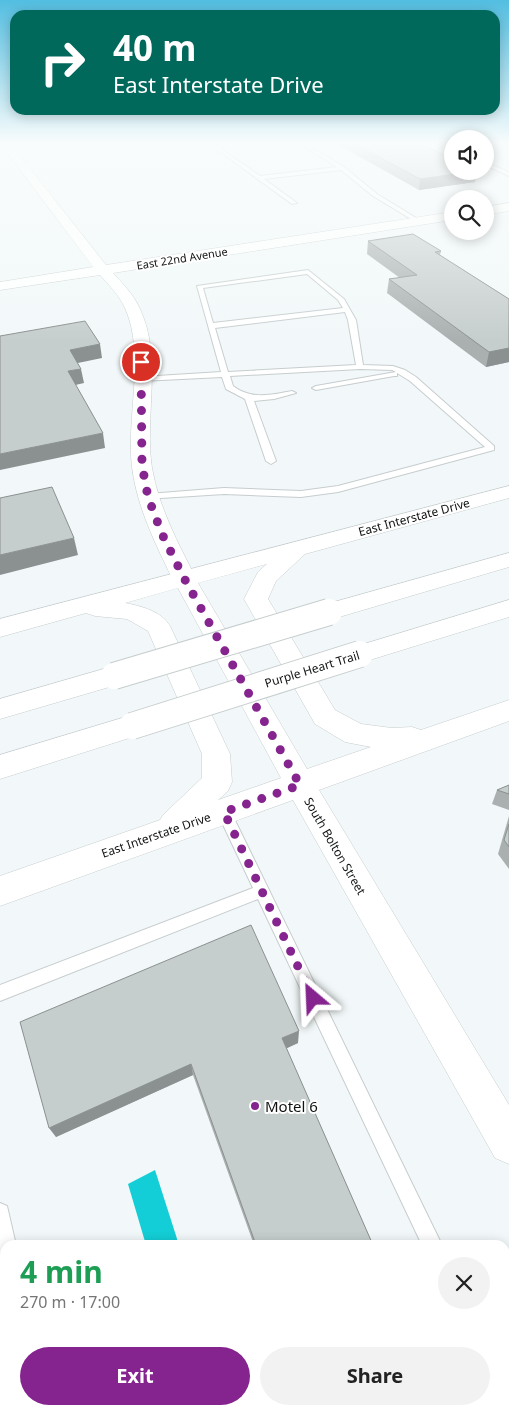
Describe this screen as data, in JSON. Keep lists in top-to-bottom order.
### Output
{
  "streets": {
    "main road": [
      "East 22nd Avenue",
      "East Interstate Drive",
      "Purple Heart Trail",
      "South Bolton Street"
    ]
  },
  "crossings": [
    ["East 22nd Avenue", "South Bolton Street"],
    ["East Interstate Drive", "South Bolton Street"]
  ],
  "places": ["Motel 6"],
  "page": {
    "turn": ["40 m", "East Interstate Drive"],
    "heading": ["4 min", "270 m · 17:00"],
    "buttons": ["Exit", "Share"]
  }
}
